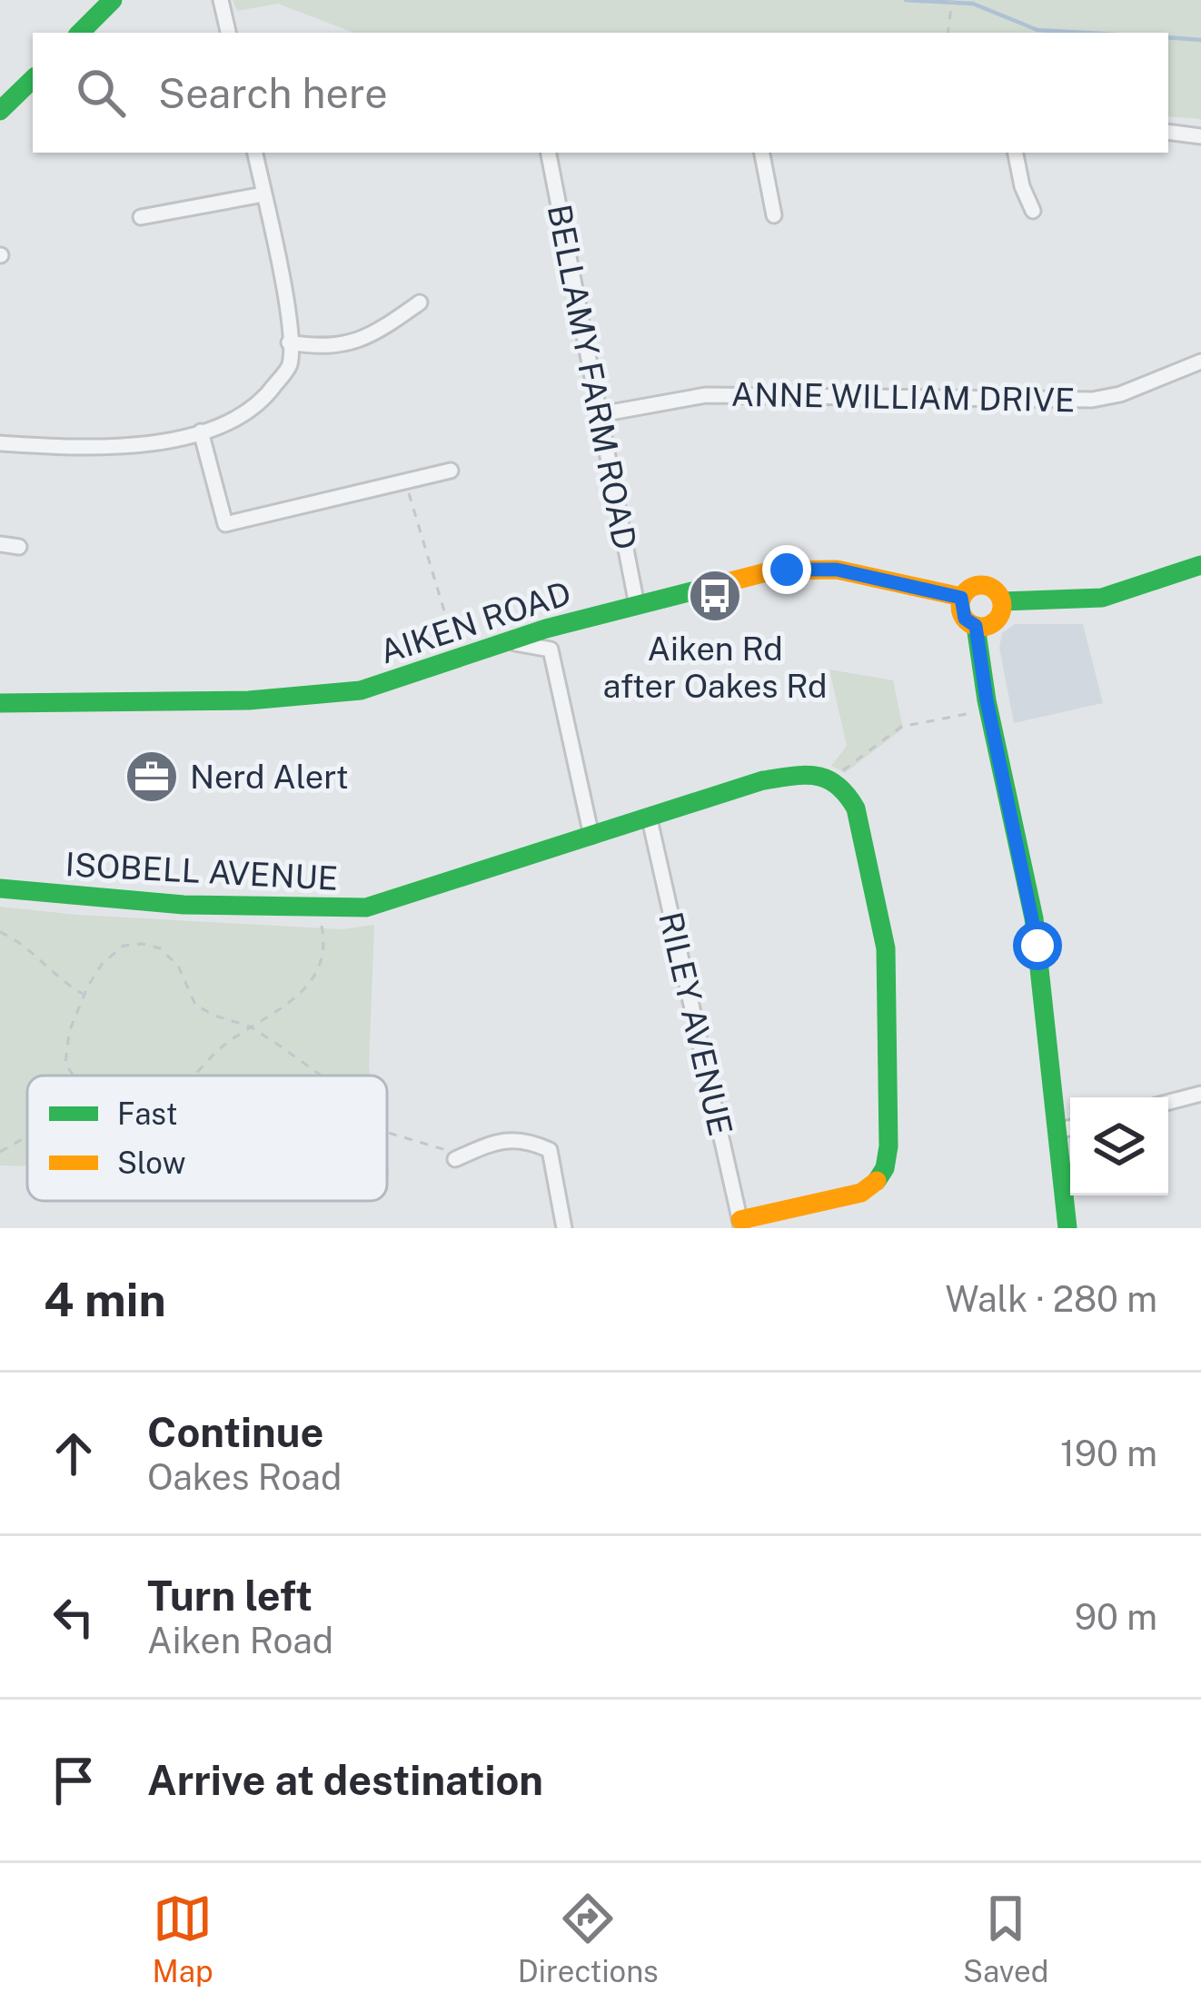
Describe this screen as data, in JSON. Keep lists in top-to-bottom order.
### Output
{
  "streets": {
    "street": [
      "BELLAMY FARM ROAD",
      "ANNE WILLIAM DRIVE",
      "AIKEN ROAD",
      "ISOBELL AVENUE",
      "RILEY AVENUE"
    ]
  },
  "crossings": [
    ["BELLAMY FARM ROAD", "ANNE WILLIAM DRIVE"],
    ["BELLAMY FARM ROAD", "AIKEN ROAD"],
    ["ISOBELL AVENUE", "RILEY AVENUE"]
  ],
  "places": {
    "bus stop": ["Aiken Rd after Oakes Rd"],
    "office": ["Nerd Alert"]
  },
  "legend": ["Fast", "Slow"],
  "page": {
    "search": "Search here",
    "heading": ["4 min", "Walk · 280 m"],
    "list": [
      ["Continue", "Oakes Road", "190 m"],
      ["Turn left", "Aiken Road", "90 m"],
      "Arrive at destination"
    ],
    "nav": ["Map", "Directions", "Saved"]
  }
}
